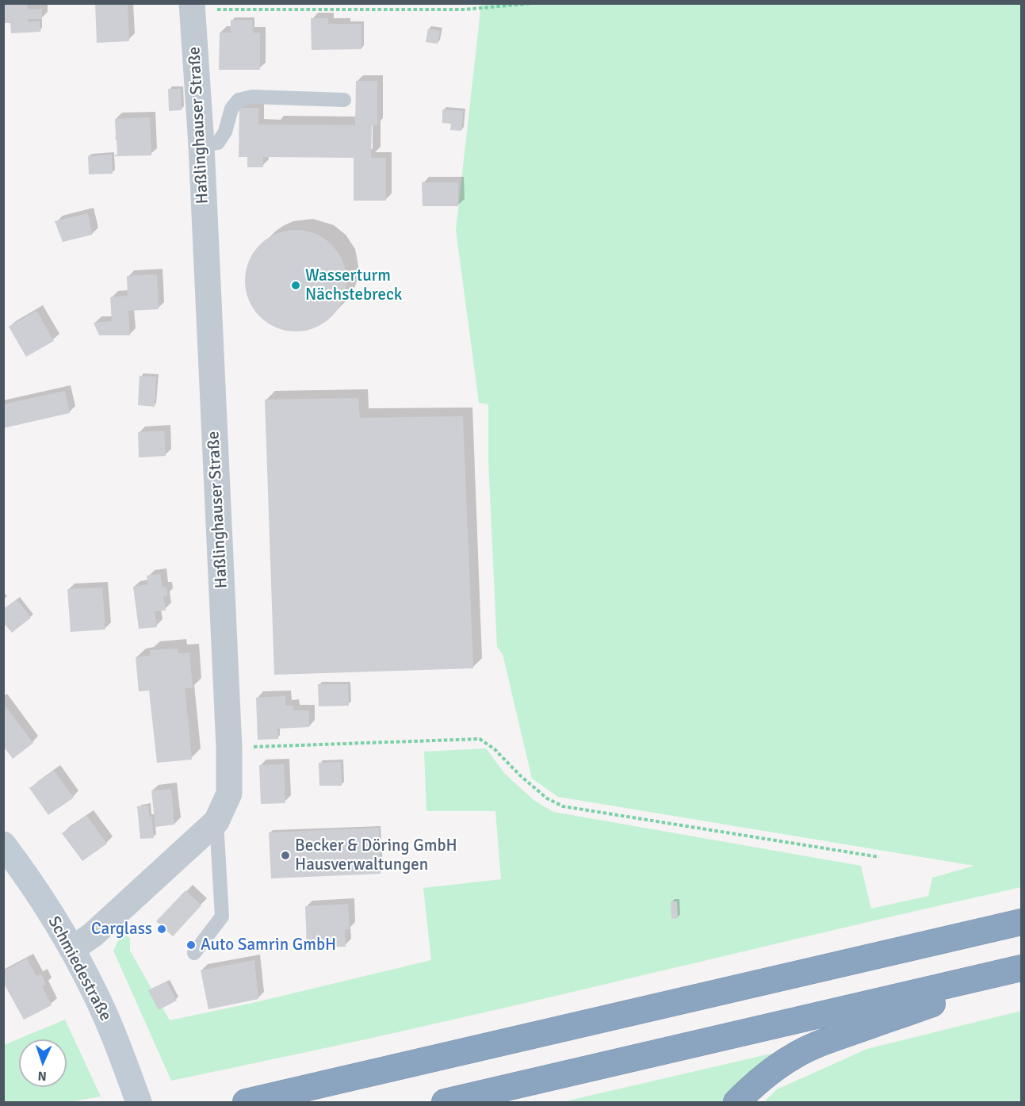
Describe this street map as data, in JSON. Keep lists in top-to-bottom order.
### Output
{
  "streets": {
    "main road": ["Schmiedestraße"],
    "street": ["Haßlinghauser Straße"]
  },
  "crossings": [
    ["Haßlinghauser Straße", "Schmiedestraße"]
  ],
  "places": [
    "Wasserturm Nächstebreck",
    "Becker & Döring GmbH Hausverwaltungen",
    "Carglass",
    "Auto Samrin GmbH"
  ],
  "north": "bottom"
}
